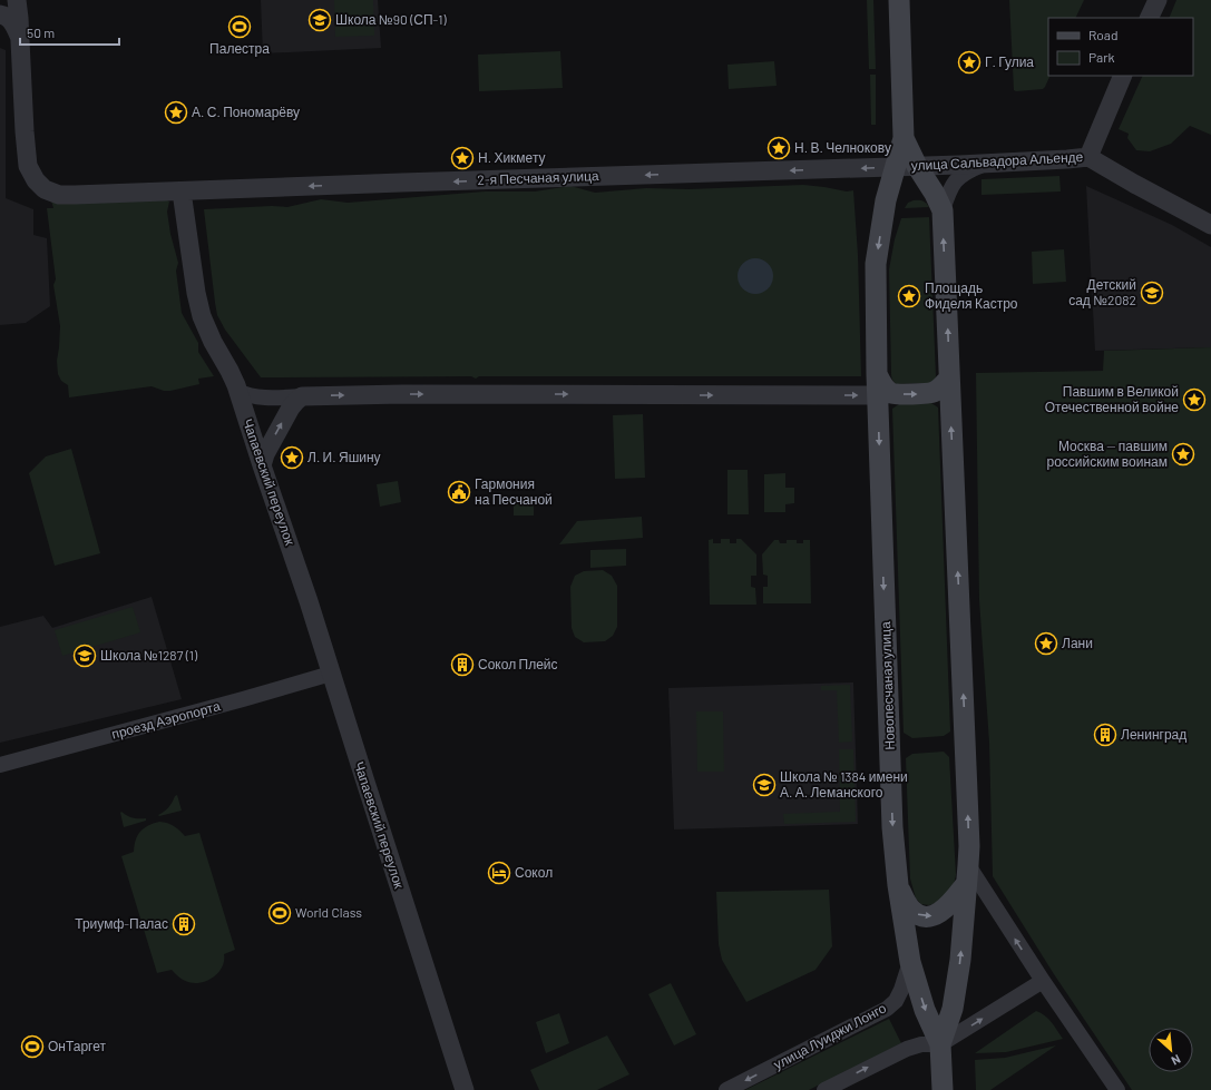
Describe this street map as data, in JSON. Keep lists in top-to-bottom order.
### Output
{
  "streets": {
    "main road": ["Новопесчаная улица"],
    "street": [
      "улица Сальвадора Альенде",
      "2-я Песчаная улица",
      "Чапаевский переулок",
      "проезд Аэропорта",
      "улица Луиджи Лонго"
    ]
  },
  "crossings": [
    ["улица Сальвадора Альенде", "2-я Песчаная улица"],
    ["2-я Песчаная улица", "Чапаевский переулок"],
    ["Чапаевский переулок", "проезд Аэропорта"],
    ["Новопесчаная улица", "улица Луиджи Лонго"]
  ],
  "one_way": ["2-я Песчаная улица"],
  "places": {
    "school or university": [
      "Школа №90 (СП-1)",
      "Детский сад №2082",
      "Школа №1287 (1)",
      "Школа № 1384 имени А. А. Леманского"
    ],
    "sports": ["Палестра", "World Class", "ОнТаргет"],
    "place": [
      "Г. Гулиа",
      "А. С. Пономарёву",
      "Н. В. Челнокову",
      "Н. Хикмету",
      "Площадь Фиделя Кастро",
      "Павшим в Великой Отечественной войне",
      "Москва — павшим российским воинам",
      "Л. И. Яшину",
      "Лани"
    ],
    "public building": ["Гармония на Песчаной"],
    "building": ["Сокол Плейс", "Ленинград", "Триумф-Палас"],
    "hotel": ["Сокол"]
  },
  "legend": ["Road", "Park"],
  "scale_bar": "50 m",
  "north": "bottom right"
}
